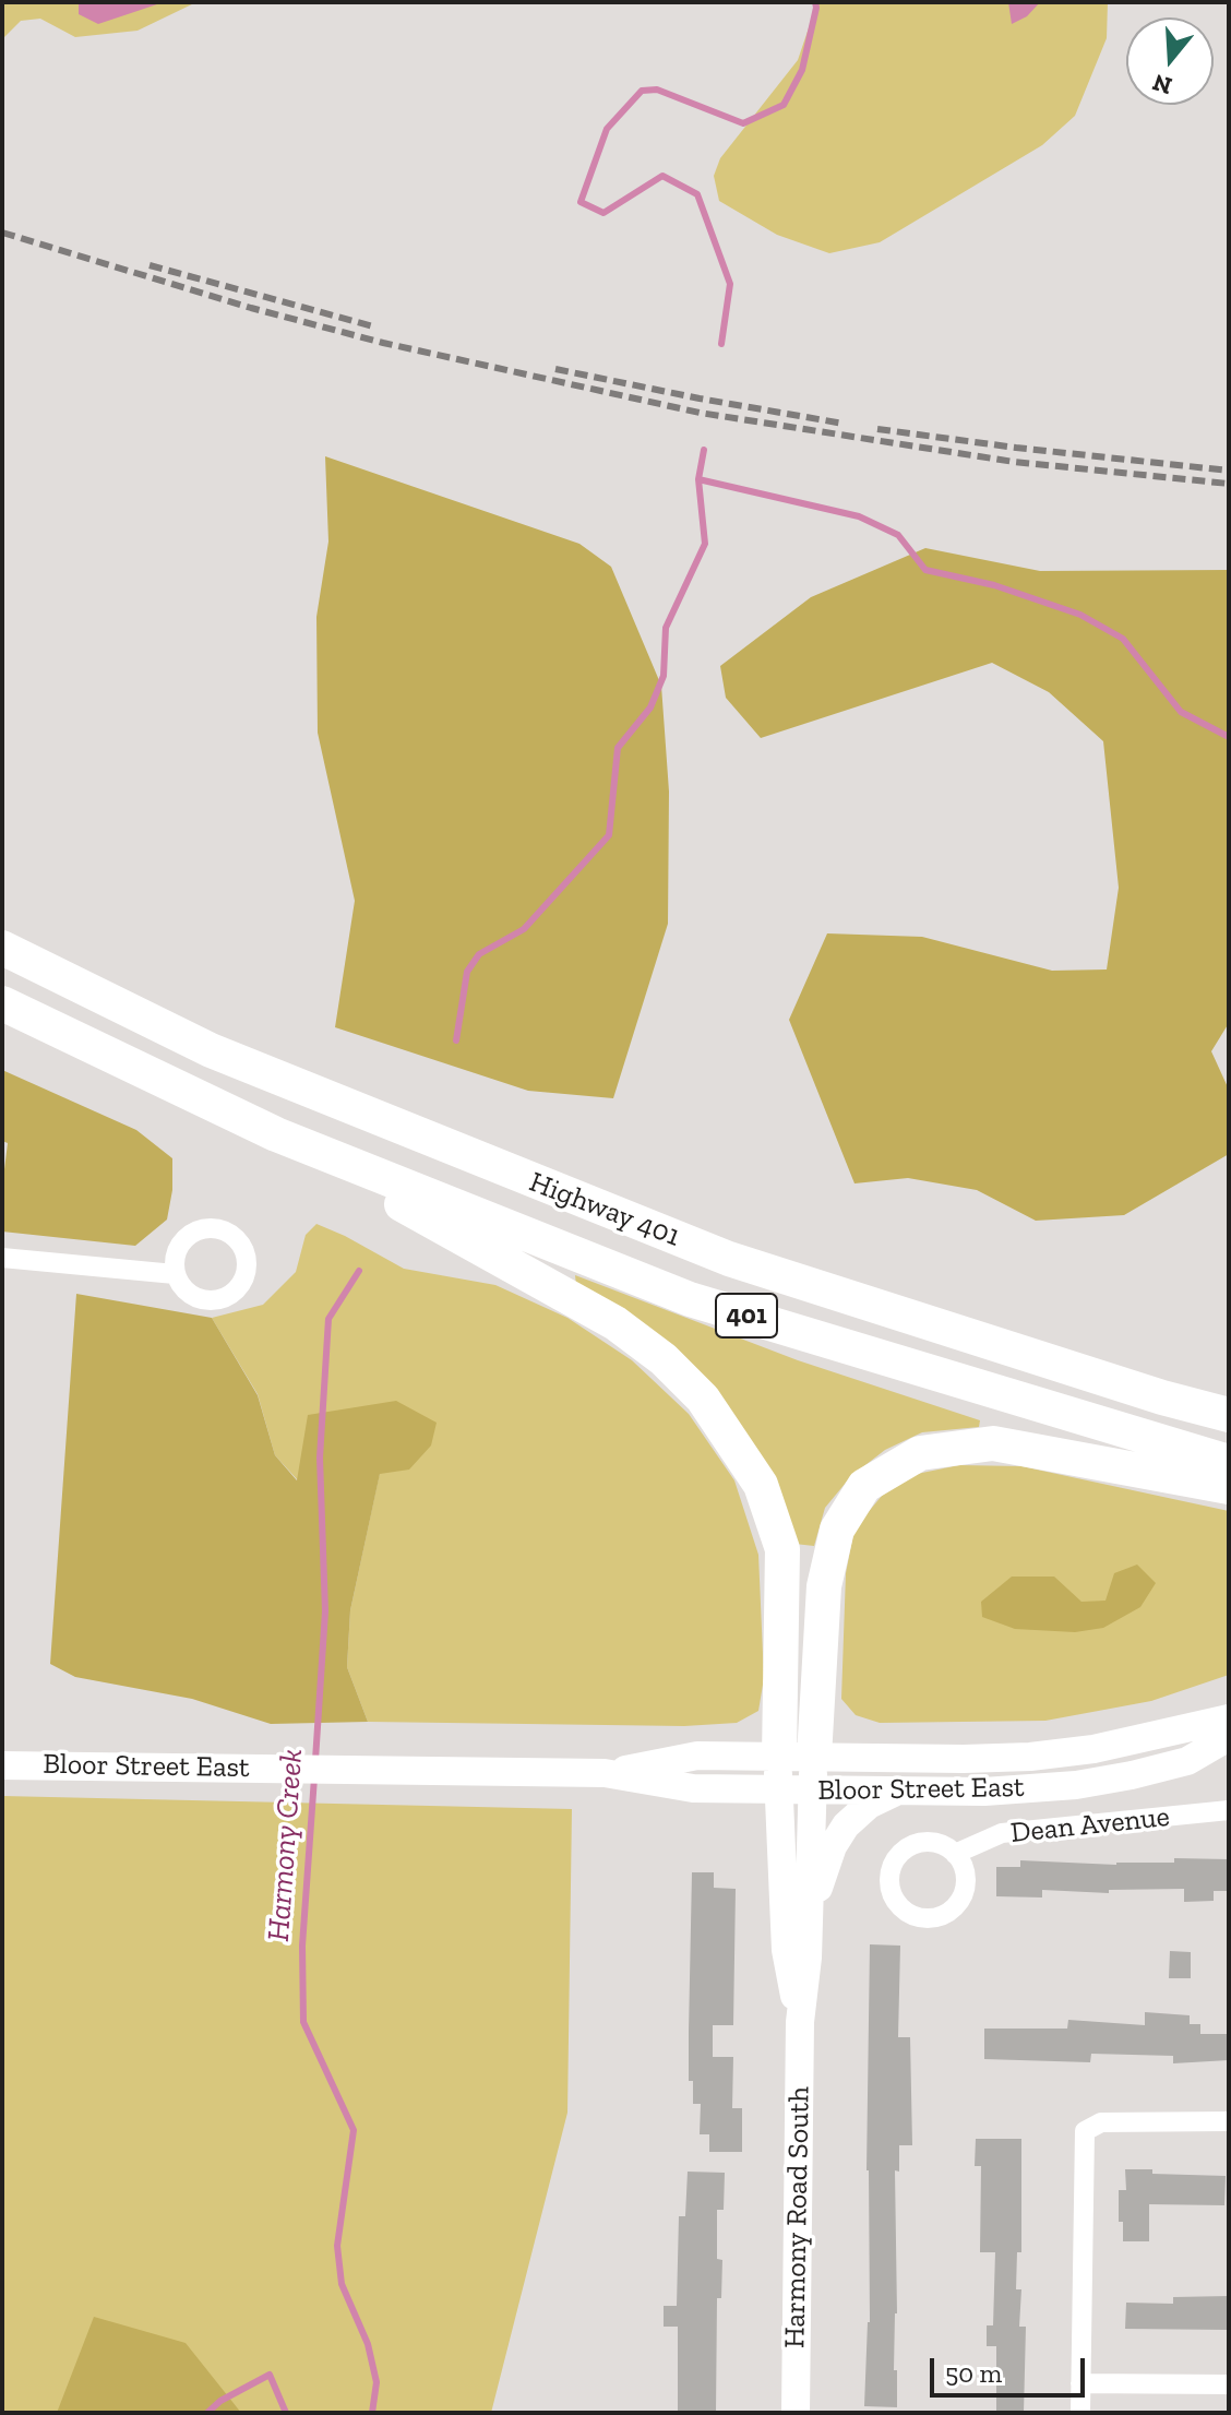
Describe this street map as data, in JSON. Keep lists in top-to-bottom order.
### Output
{
  "streets": {
    "highway": ["Highway 401", "401"],
    "main road": ["Bloor Street East", "Harmony Road South"],
    "street": ["Dean Avenue"]
  },
  "crossings": [
    ["Bloor Street East", "Harmony Road South"]
  ],
  "water": ["Harmony Creek"],
  "scale_bar": "50 m",
  "north": "bottom"
}
